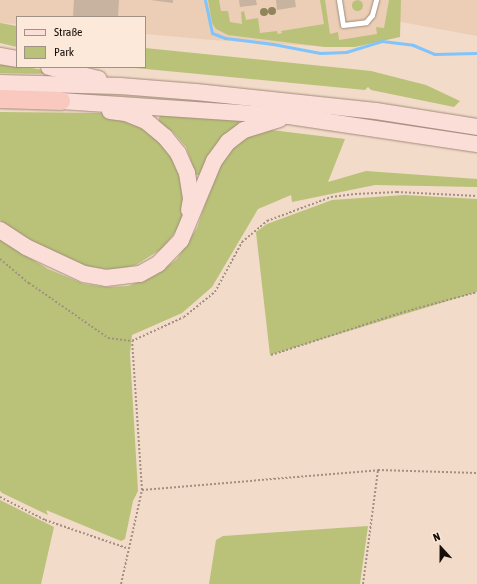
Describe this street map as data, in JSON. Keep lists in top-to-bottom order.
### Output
{
  "legend": ["Straße", "Park"],
  "north": "top"
}
